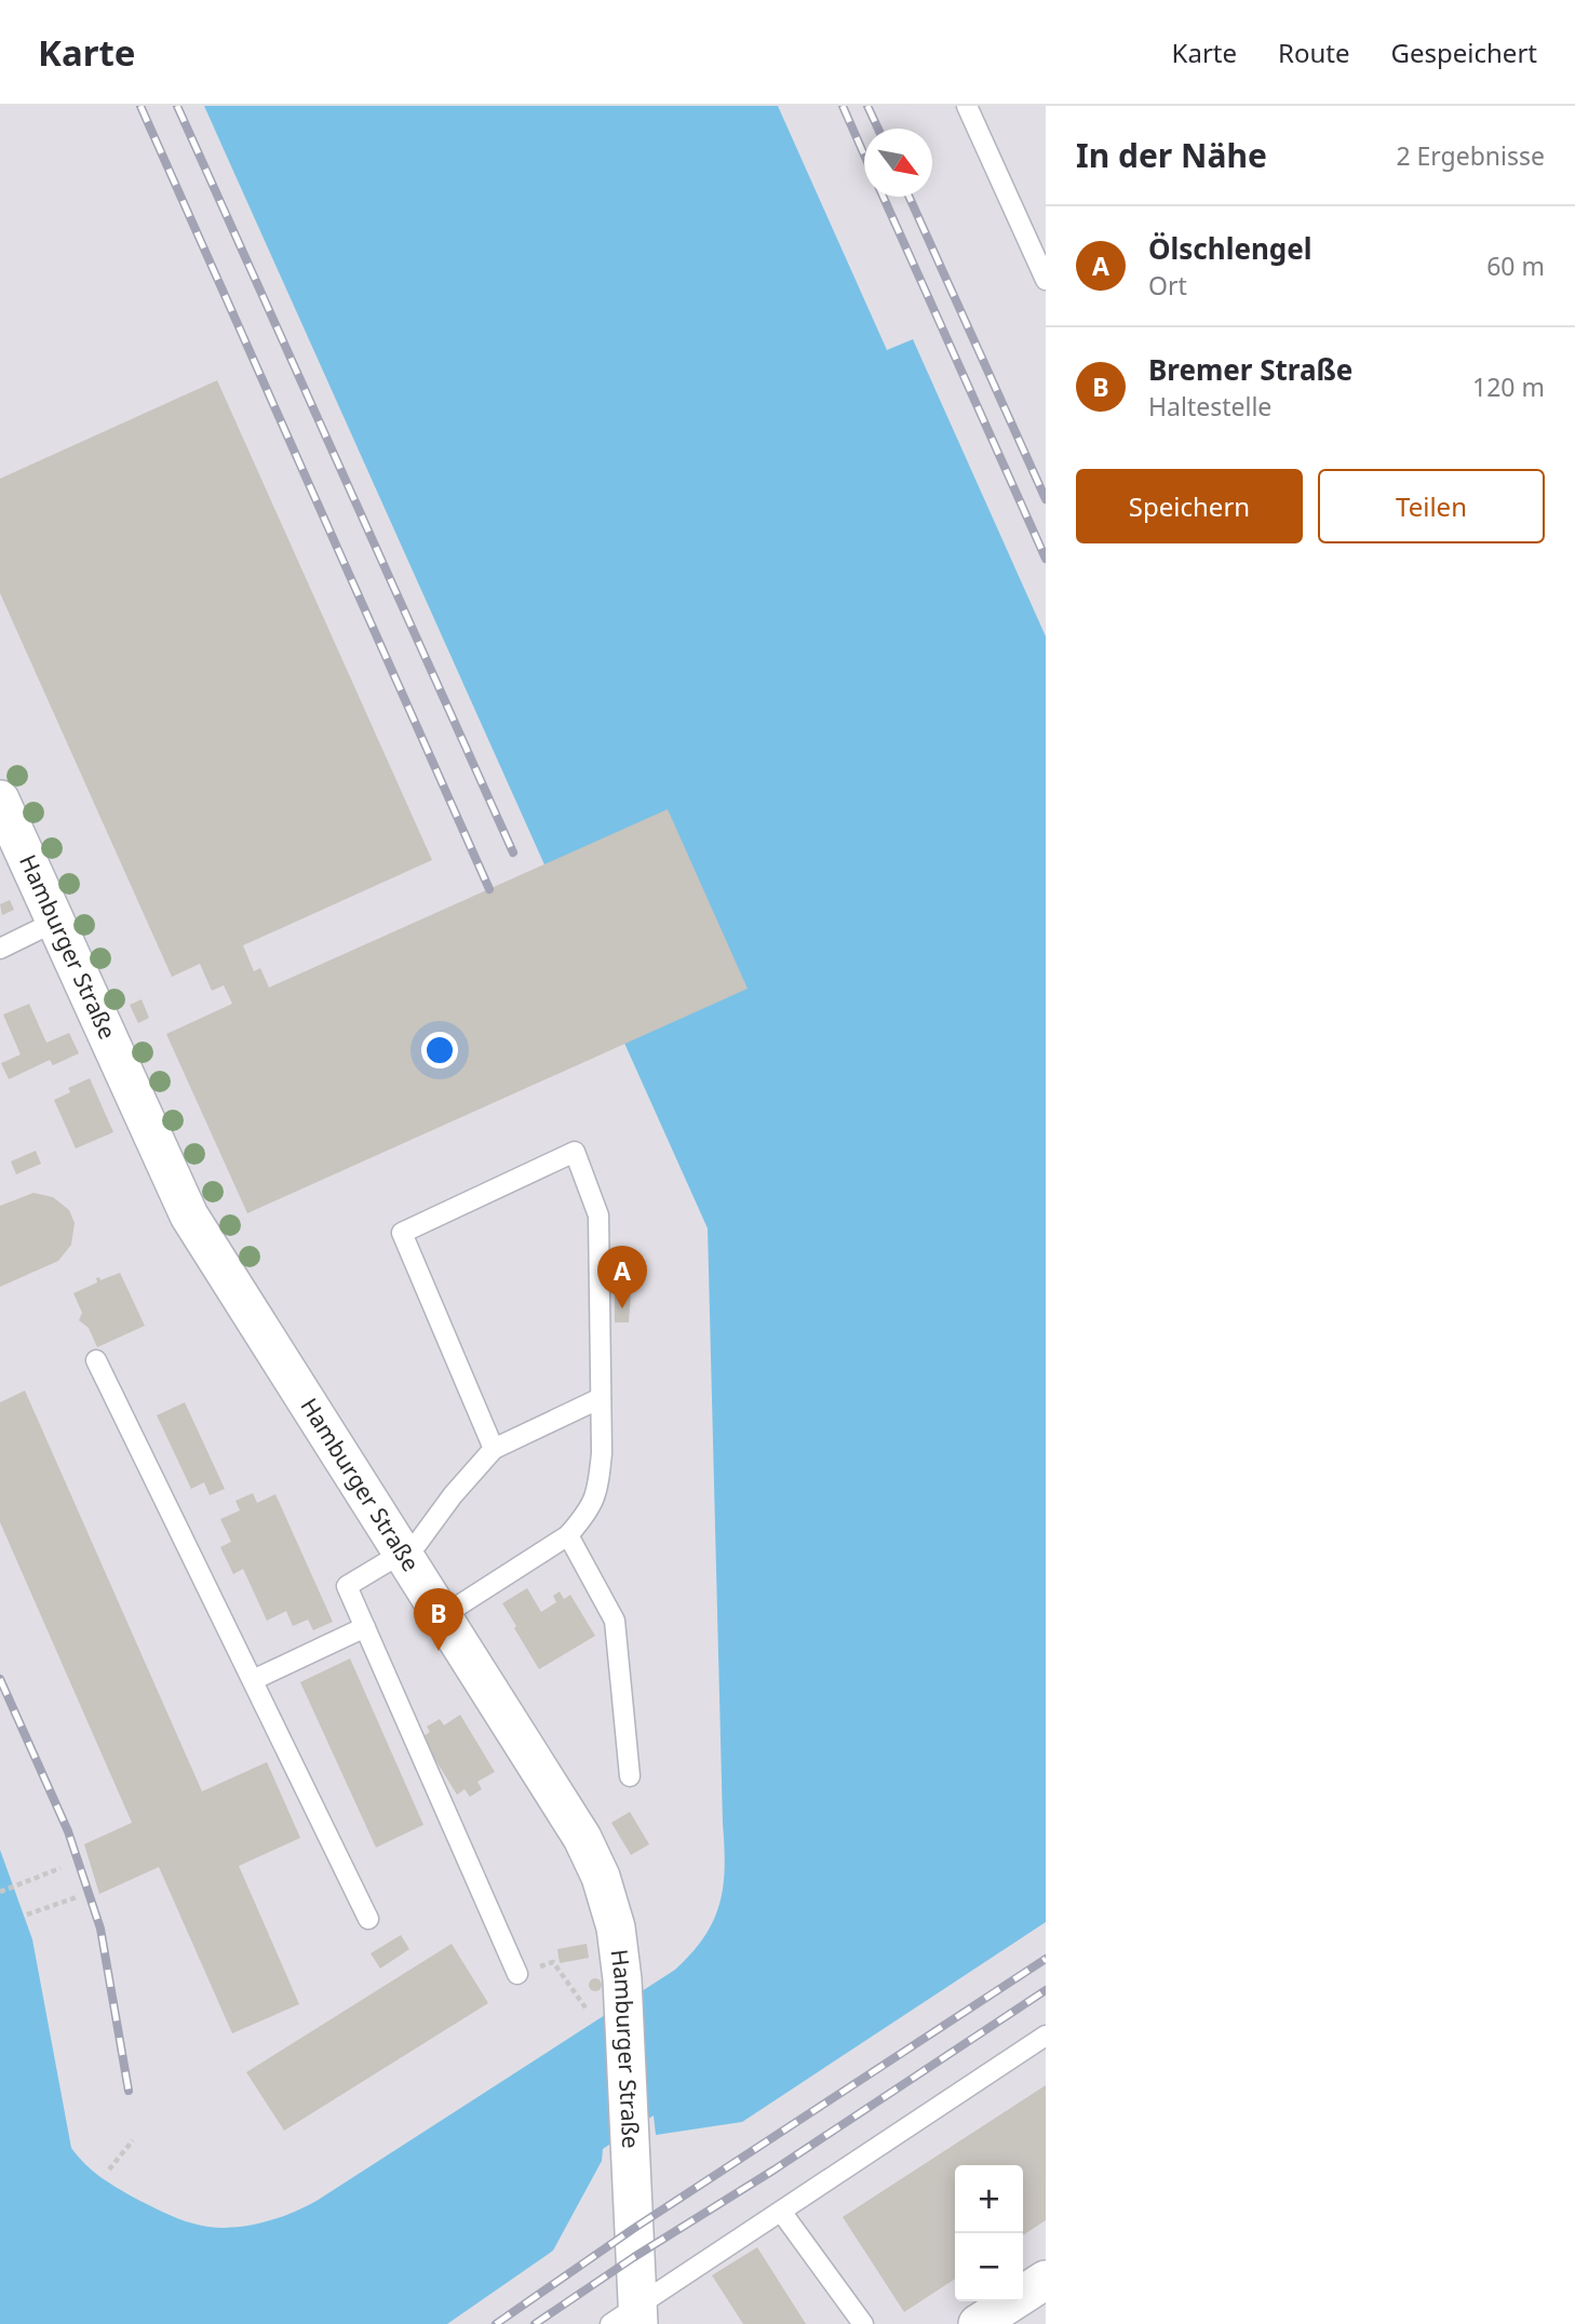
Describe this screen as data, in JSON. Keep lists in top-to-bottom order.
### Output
{
  "streets": {
    "street": ["Hamburger Straße"]
  },
  "north": "bottom right",
  "page": {
    "header": "Karte",
    "nav": ["Karte", "Route", "Gespeichert"],
    "heading": ["In der Nähe", "2 Ergebnisse"],
    "list": [
      {
        "mark": "A",
        "name": "Ölschlengel",
        "note": "Ort",
        "value": "60 m"
      },
      {
        "mark": "B",
        "name": "Bremer Straße",
        "note": "Haltestelle",
        "value": "120 m"
      }
    ],
    "buttons": ["Speichern", "Teilen"],
    "pins": ["A", "B"],
    "map_buttons": ["+", "−"]
  }
}
